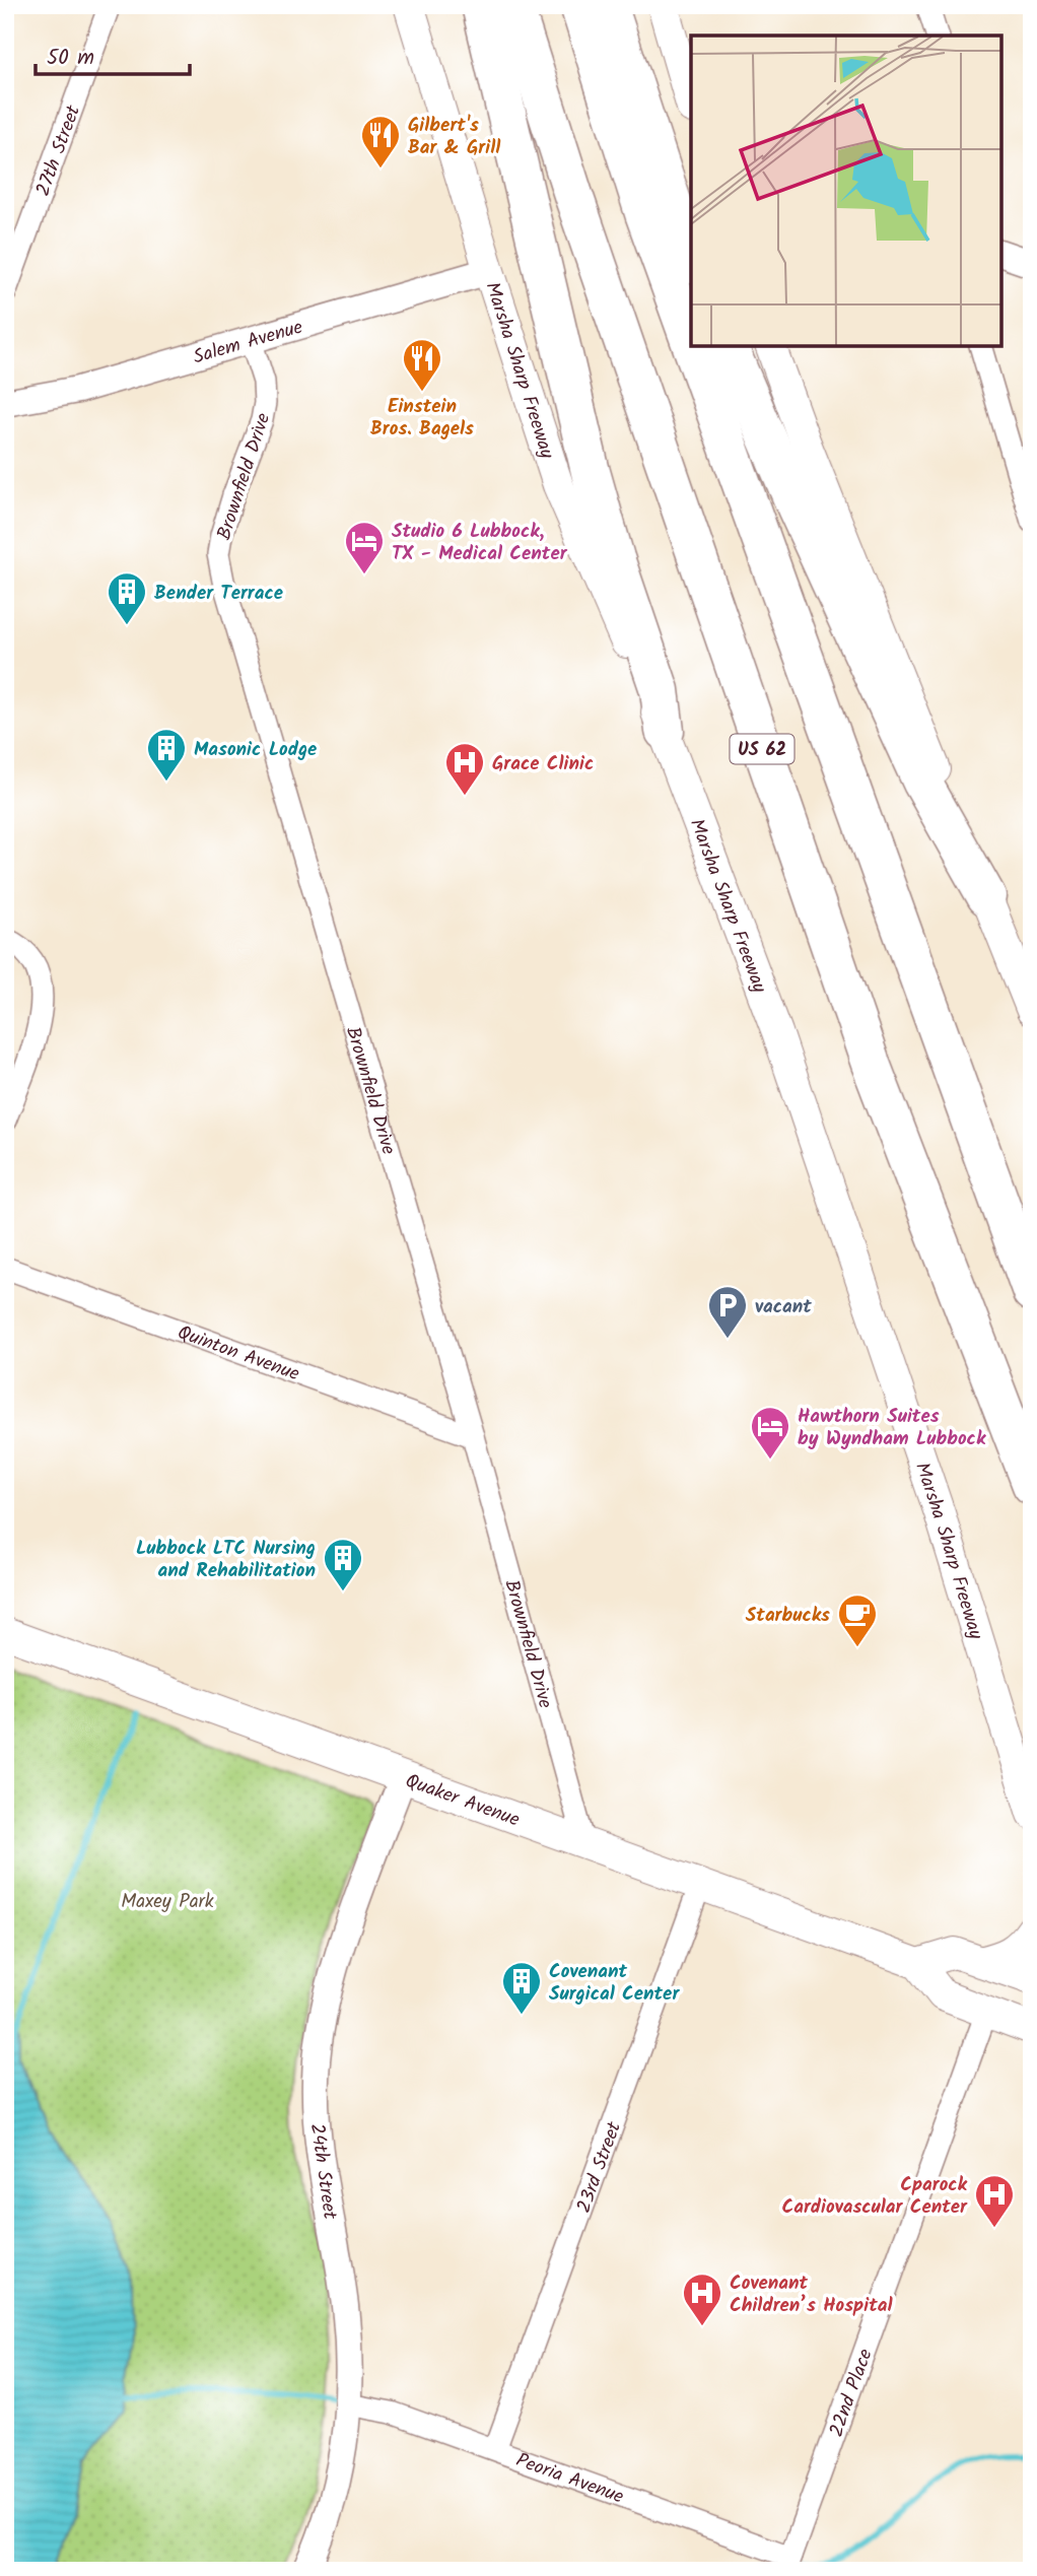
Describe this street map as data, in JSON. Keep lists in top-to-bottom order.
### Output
{
  "streets": {
    "highway": ["US 62"],
    "main road": ["Marsha Sharp Freeway", "Quaker Avenue"],
    "street": [
      "27th Street",
      "Salem Avenue",
      "Brownfield Drive",
      "Quinton Avenue",
      "23rd Street",
      "24th Street",
      "22nd Place",
      "Peoria Avenue"
    ]
  },
  "crossings": [
    ["Salem Avenue", "Marsha Sharp Freeway"],
    ["Salem Avenue", "Brownfield Drive"],
    ["Brownfield Drive", "Quinton Avenue"],
    ["Brownfield Drive", "Quaker Avenue"],
    ["Quaker Avenue", "23rd Street"],
    ["Quaker Avenue", "24th Street"],
    ["23rd Street", "Peoria Avenue"],
    ["24th Street", "Peoria Avenue"],
    ["22nd Place", "Peoria Avenue"]
  ],
  "parks": ["Maxey Park"],
  "places": {
    "restaurant": ["Gilbert's Bar & Grill", "Einstein Bros. Bagels"],
    "hotel": ["Studio 6 Lubbock, TX - Medical Center", "Hawthorn Suites by Wyndham Lubbock"],
    "building": [
      "Bender Terrace",
      "Masonic Lodge",
      "Lubbock LTC Nursing and Rehabilitation",
      "Covenant Surgical Center"
    ],
    "hospital": ["Grace Clinic", "Cparock Cardiovascular Center", "Covenant Children’s Hospital"],
    "parking": ["vacant"],
    "cafe": ["Starbucks"]
  },
  "scale_bar": "50 m"
}
